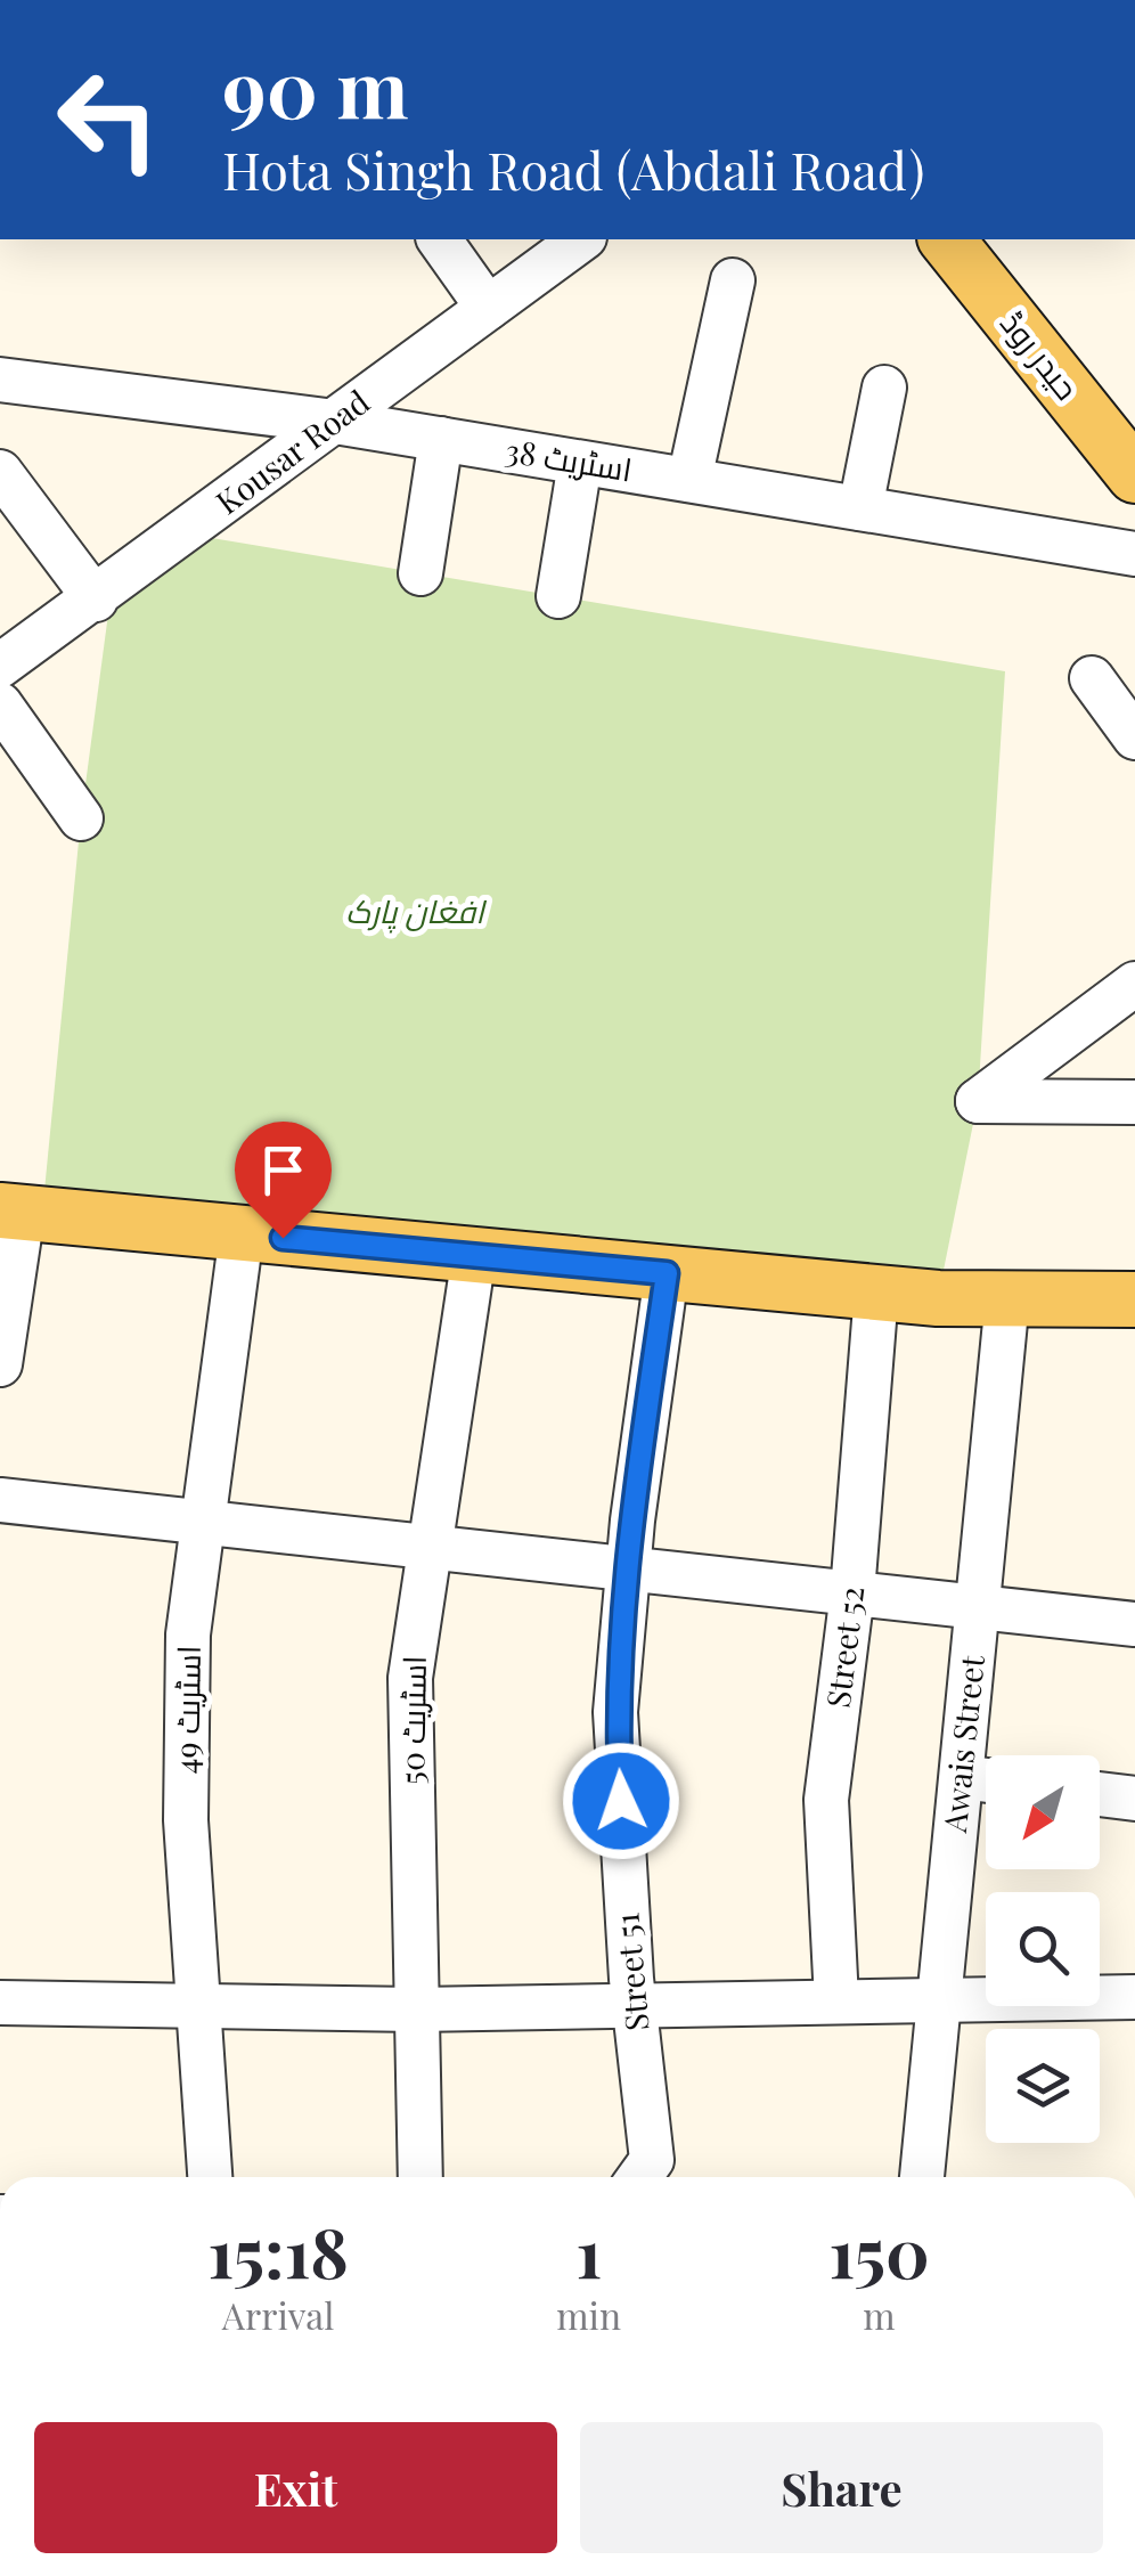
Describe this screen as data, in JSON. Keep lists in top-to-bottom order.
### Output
{
  "streets": {
    "main road": ["حیدر روڈ"],
    "street": [
      "Kousar Road",
      "اسٹریٹ 38",
      "Street 52",
      "اسٹریٹ 49",
      "اسٹریٹ 50",
      "Awais Street",
      "Street 51"
    ]
  },
  "crossings": [
    ["Kousar Road", "اسٹریٹ 38"]
  ],
  "parks": ["افغان پارک"],
  "north": "bottom left",
  "page": {
    "turn": ["90 m", "Hota Singh Road (Abdali Road)"],
    "eta": [
      "15:18",
      "Arrival",
      "1",
      "min",
      "150",
      "m"
    ],
    "buttons": ["Exit", "Share"]
  }
}
